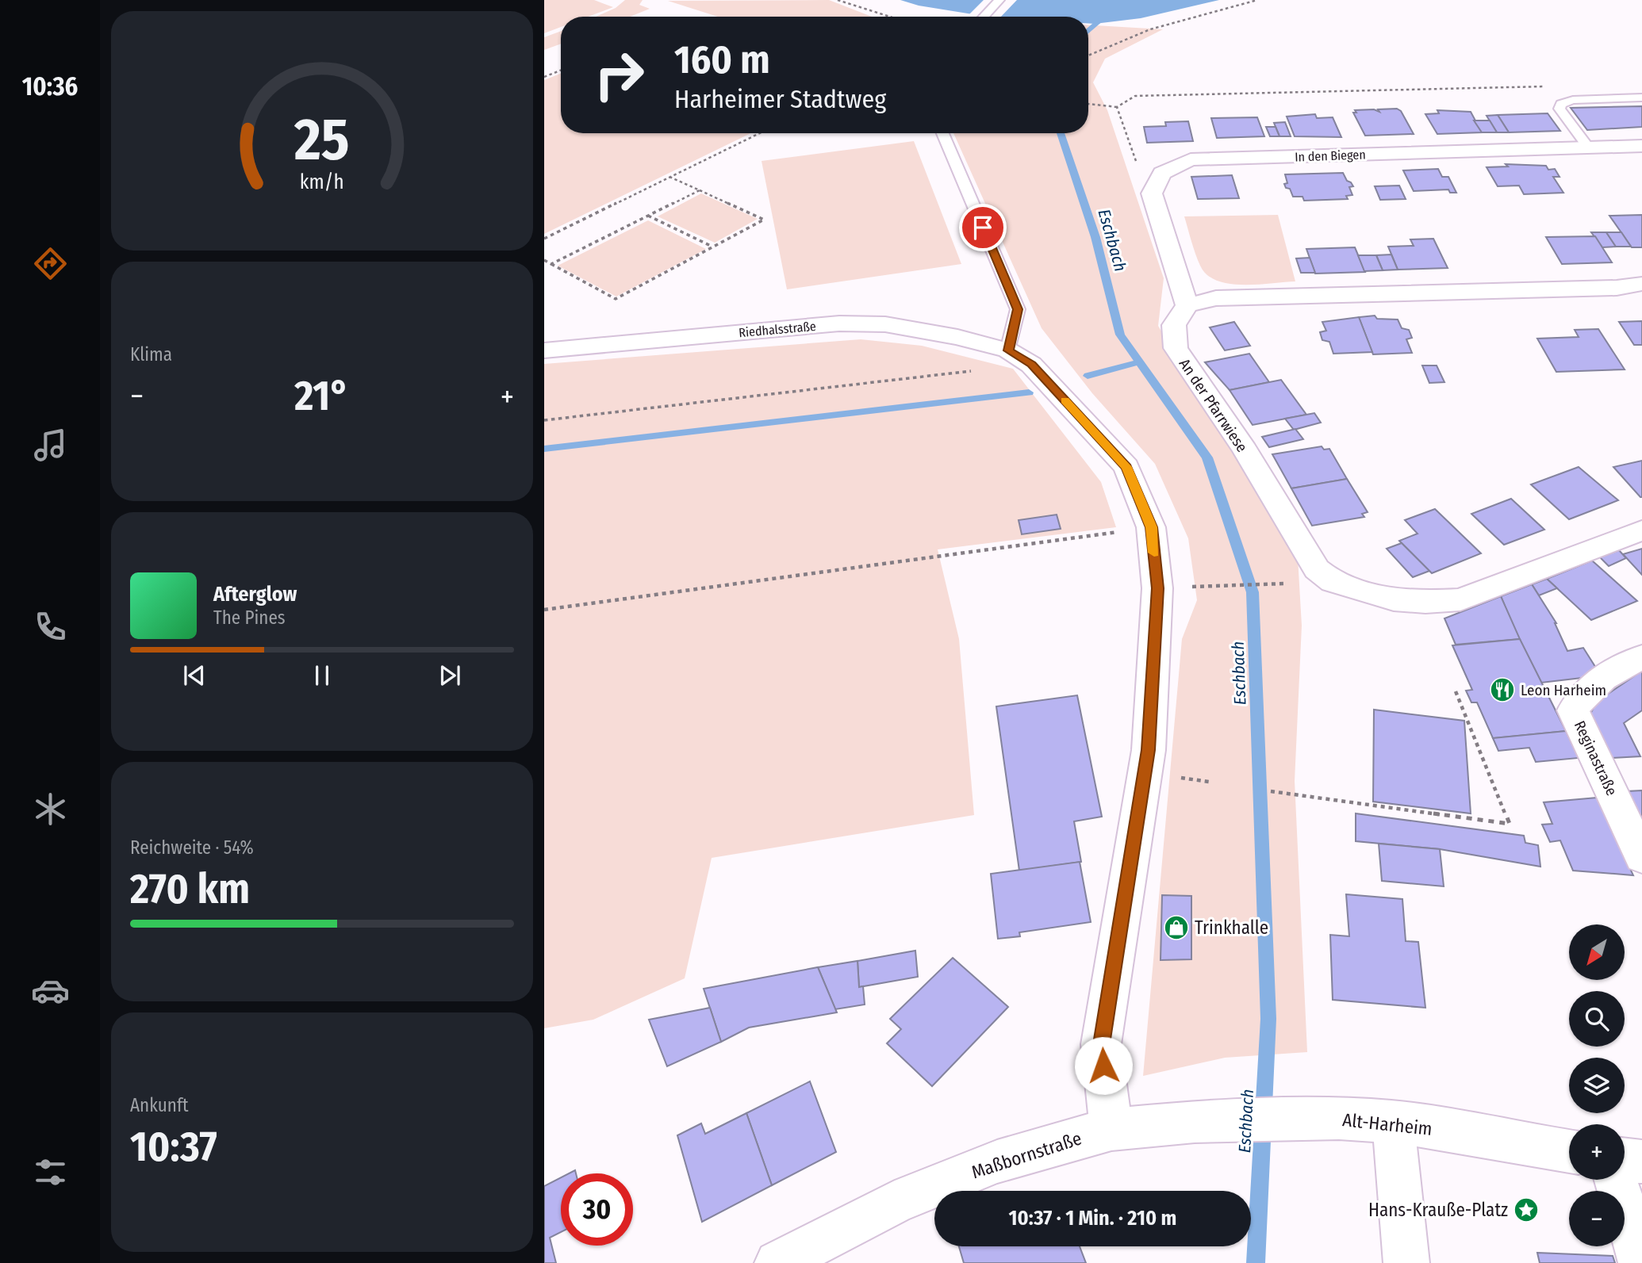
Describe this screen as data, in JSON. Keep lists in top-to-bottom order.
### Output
{
  "streets": {
    "street": [
      "In den Biegen",
      "Riedhalsstraße",
      "An der Pfarrwiese",
      "Reginastraße",
      "Alt-Harheim",
      "Maßbornstraße"
    ]
  },
  "crossings": [
    ["Riedhalsstraße", "Maßbornstraße"],
    ["Alt-Harheim", "Maßbornstraße"]
  ],
  "water": ["Eschbach"],
  "places": {
    "restaurant": ["Leon Harheim"],
    "shop": ["Trinkhalle"],
    "place": ["Hans-Krauße-Platz"]
  },
  "north": "bottom left",
  "page": {
    "tabs": "10:36",
    "turn": ["160 m", "Harheimer Stadtweg"],
    "tile": [
      "Klima",
      ["Reichweite · 54%", "270 km"],
      ["Ankunft", "10:37"]
    ],
    "heat": ["−", "21°", "+"],
    "song": ["Afterglow", "The Pines"],
    "map_buttons": ["+", "−"],
    "limit": "30",
    "trip": "10:37 · 1 Min. · 210 m",
    "gauge": ["25", "km/h"]
  }
}
